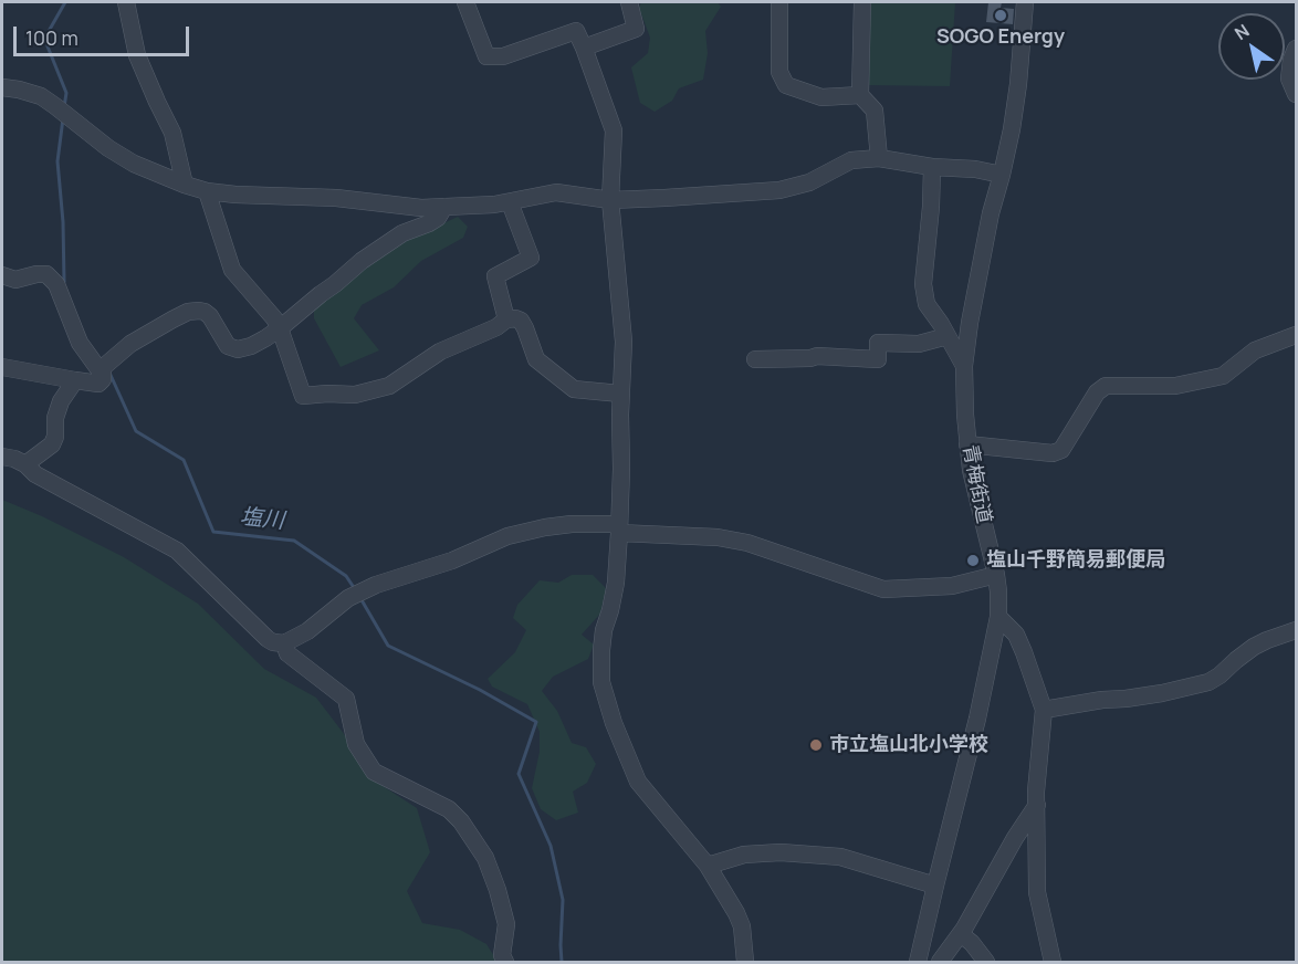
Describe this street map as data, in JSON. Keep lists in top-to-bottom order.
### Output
{
  "streets": {
    "street": ["青梅街道"]
  },
  "water": ["塩川"],
  "places": ["SOGO Energy", "塩山千野簡易郵便局", "市立塩山北小学校"],
  "scale_bar": "100 m",
  "north": "top left"
}
